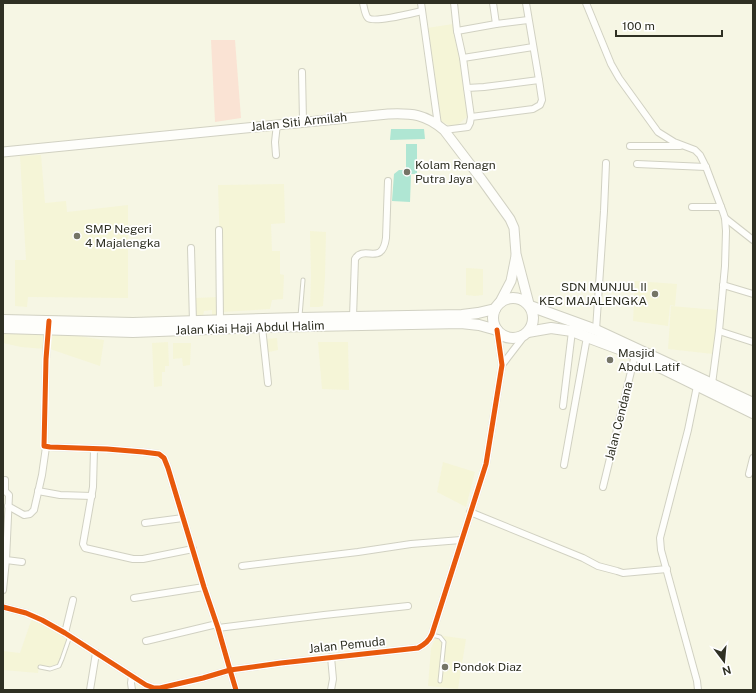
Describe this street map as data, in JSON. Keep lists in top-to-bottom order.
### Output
{
  "streets": {
    "main road": ["Jalan Siti Armilah", "Jalan Kiai Haji Abdul Halim"],
    "street": ["Jalan Cendana", "Jalan Pemuda"]
  },
  "places": [
    "Kolam Renagn Putra Jaya",
    "SMP Negeri 4 Majalengka",
    "SDN MUNJUL II KEC MAJALENGKA",
    "Masjid Abdul Latif",
    "Pondok Diaz"
  ],
  "scale_bar": "100 m",
  "north": "bottom"
}
